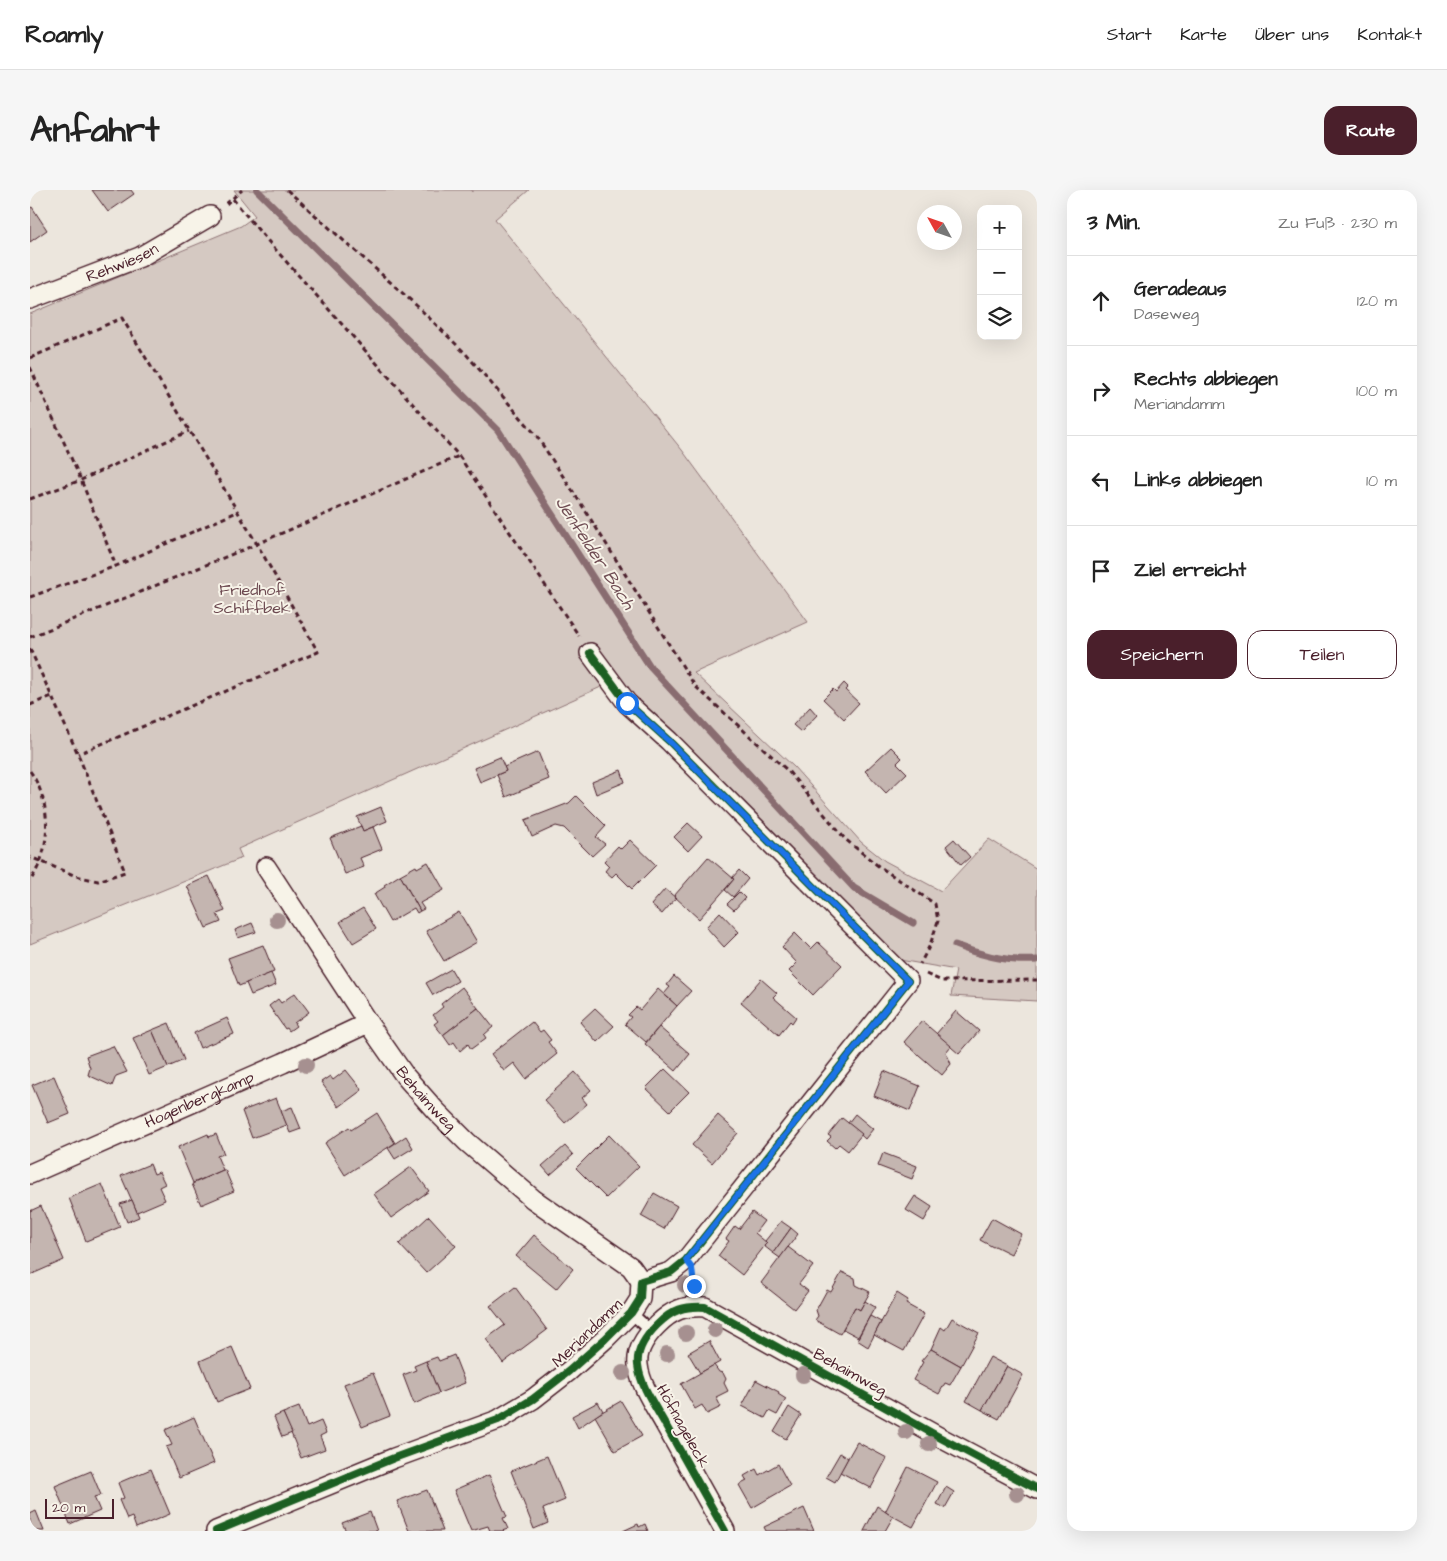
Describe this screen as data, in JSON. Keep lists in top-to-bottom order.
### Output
{
  "streets": {
    "street": [
      "Rehwiesen",
      "Behaimweg",
      "Hogenbergkamp",
      "Meriandamm",
      "Höfnageleck"
    ]
  },
  "crossings": [
    ["Behaimweg", "Hogenbergkamp"],
    ["Behaimweg", "Meriandamm"],
    ["Behaimweg", "Höfnageleck"]
  ],
  "water": ["Jenfelder Bach"],
  "parks": ["Friedhof Schiffbek"],
  "scale_bar": "20 m",
  "north": "top left",
  "page": {
    "header": "Roamly",
    "nav": [
      "Start",
      "Karte",
      "Über uns",
      "Kontakt"
    ],
    "title": "Anfahrt",
    "buttons": [
      "Route",
      ["Speichern", "Teilen"]
    ],
    "heading": ["3 Min.", "Zu Fuß · 230 m"],
    "map_buttons": ["+", "−"],
    "list": [
      ["Geradeaus", "Daseweg", "120 m"],
      ["Rechts abbiegen", "Meriandamm", "100 m"],
      ["Links abbiegen", "10 m"],
      "Ziel erreicht"
    ],
    "scale": "20 m"
  }
}
